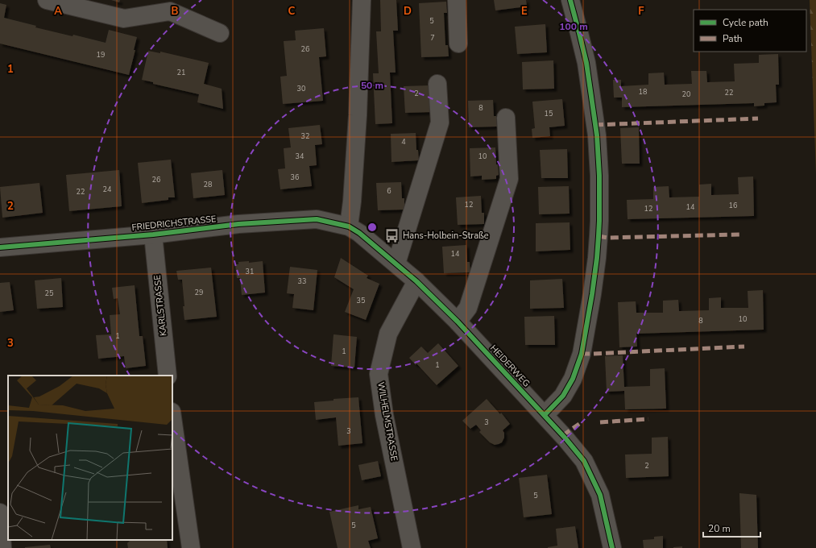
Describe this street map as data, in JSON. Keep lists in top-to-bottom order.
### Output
{
  "streets": {
    "street": [
      "FRIEDRICHSTRASSE",
      "KARLSTRASSE",
      "HEIDERWEG",
      "WILHELMSTRASSE"
    ]
  },
  "crossings": [
    ["FRIEDRICHSTRASSE", "KARLSTRASSE"],
    ["FRIEDRICHSTRASSE", "HEIDERWEG"],
    ["HEIDERWEG", "WILHELMSTRASSE"]
  ],
  "places": {
    "bus stop": ["Hans-Holbein-Straße"]
  },
  "house_numbers": [
    "5",
    "7",
    "26",
    "19",
    "21",
    "30",
    "18",
    "22",
    "2",
    "20",
    "8",
    "15",
    "32",
    "4",
    "34",
    "10",
    "36",
    "26",
    "28",
    "24",
    "6",
    "22",
    "12",
    "16",
    "14",
    "12",
    "14",
    "31",
    "33",
    "29",
    "25",
    "35",
    "10",
    "8",
    "1",
    "1",
    "1",
    "3",
    "3",
    "2",
    "5",
    "5"
  ],
  "legend": ["Cycle path", "Path"],
  "scale_bar": "20 m",
  "grid": {
    "columns": [
      "A",
      "B",
      "C",
      "D",
      "E",
      "F"
    ],
    "rows": ["1", "2", "3"]
  },
  "rings": ["100 m", "50 m"]
}
